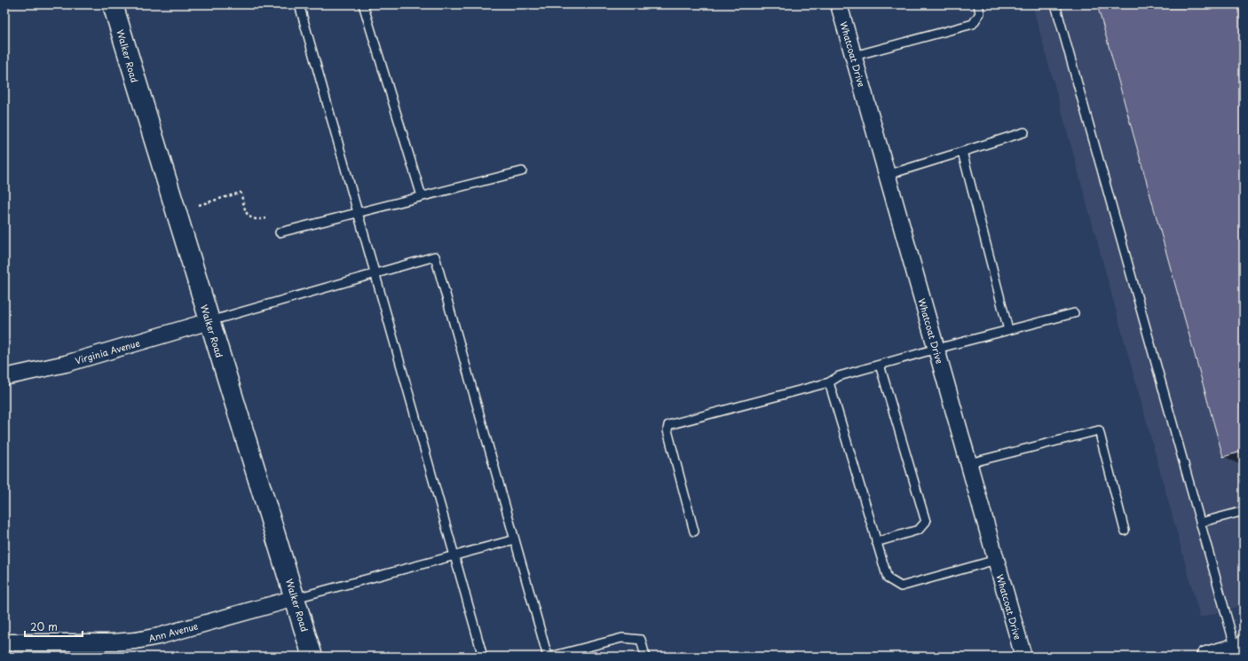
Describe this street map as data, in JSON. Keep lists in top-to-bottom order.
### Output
{
  "streets": {
    "street": [
      "Whatcoat Drive",
      "Walker Road",
      "Virginia Avenue",
      "Ann Avenue"
    ]
  },
  "crossings": [
    ["Walker Road", "Virginia Avenue"],
    ["Walker Road", "Ann Avenue"]
  ],
  "scale_bar": "20 m"
}
